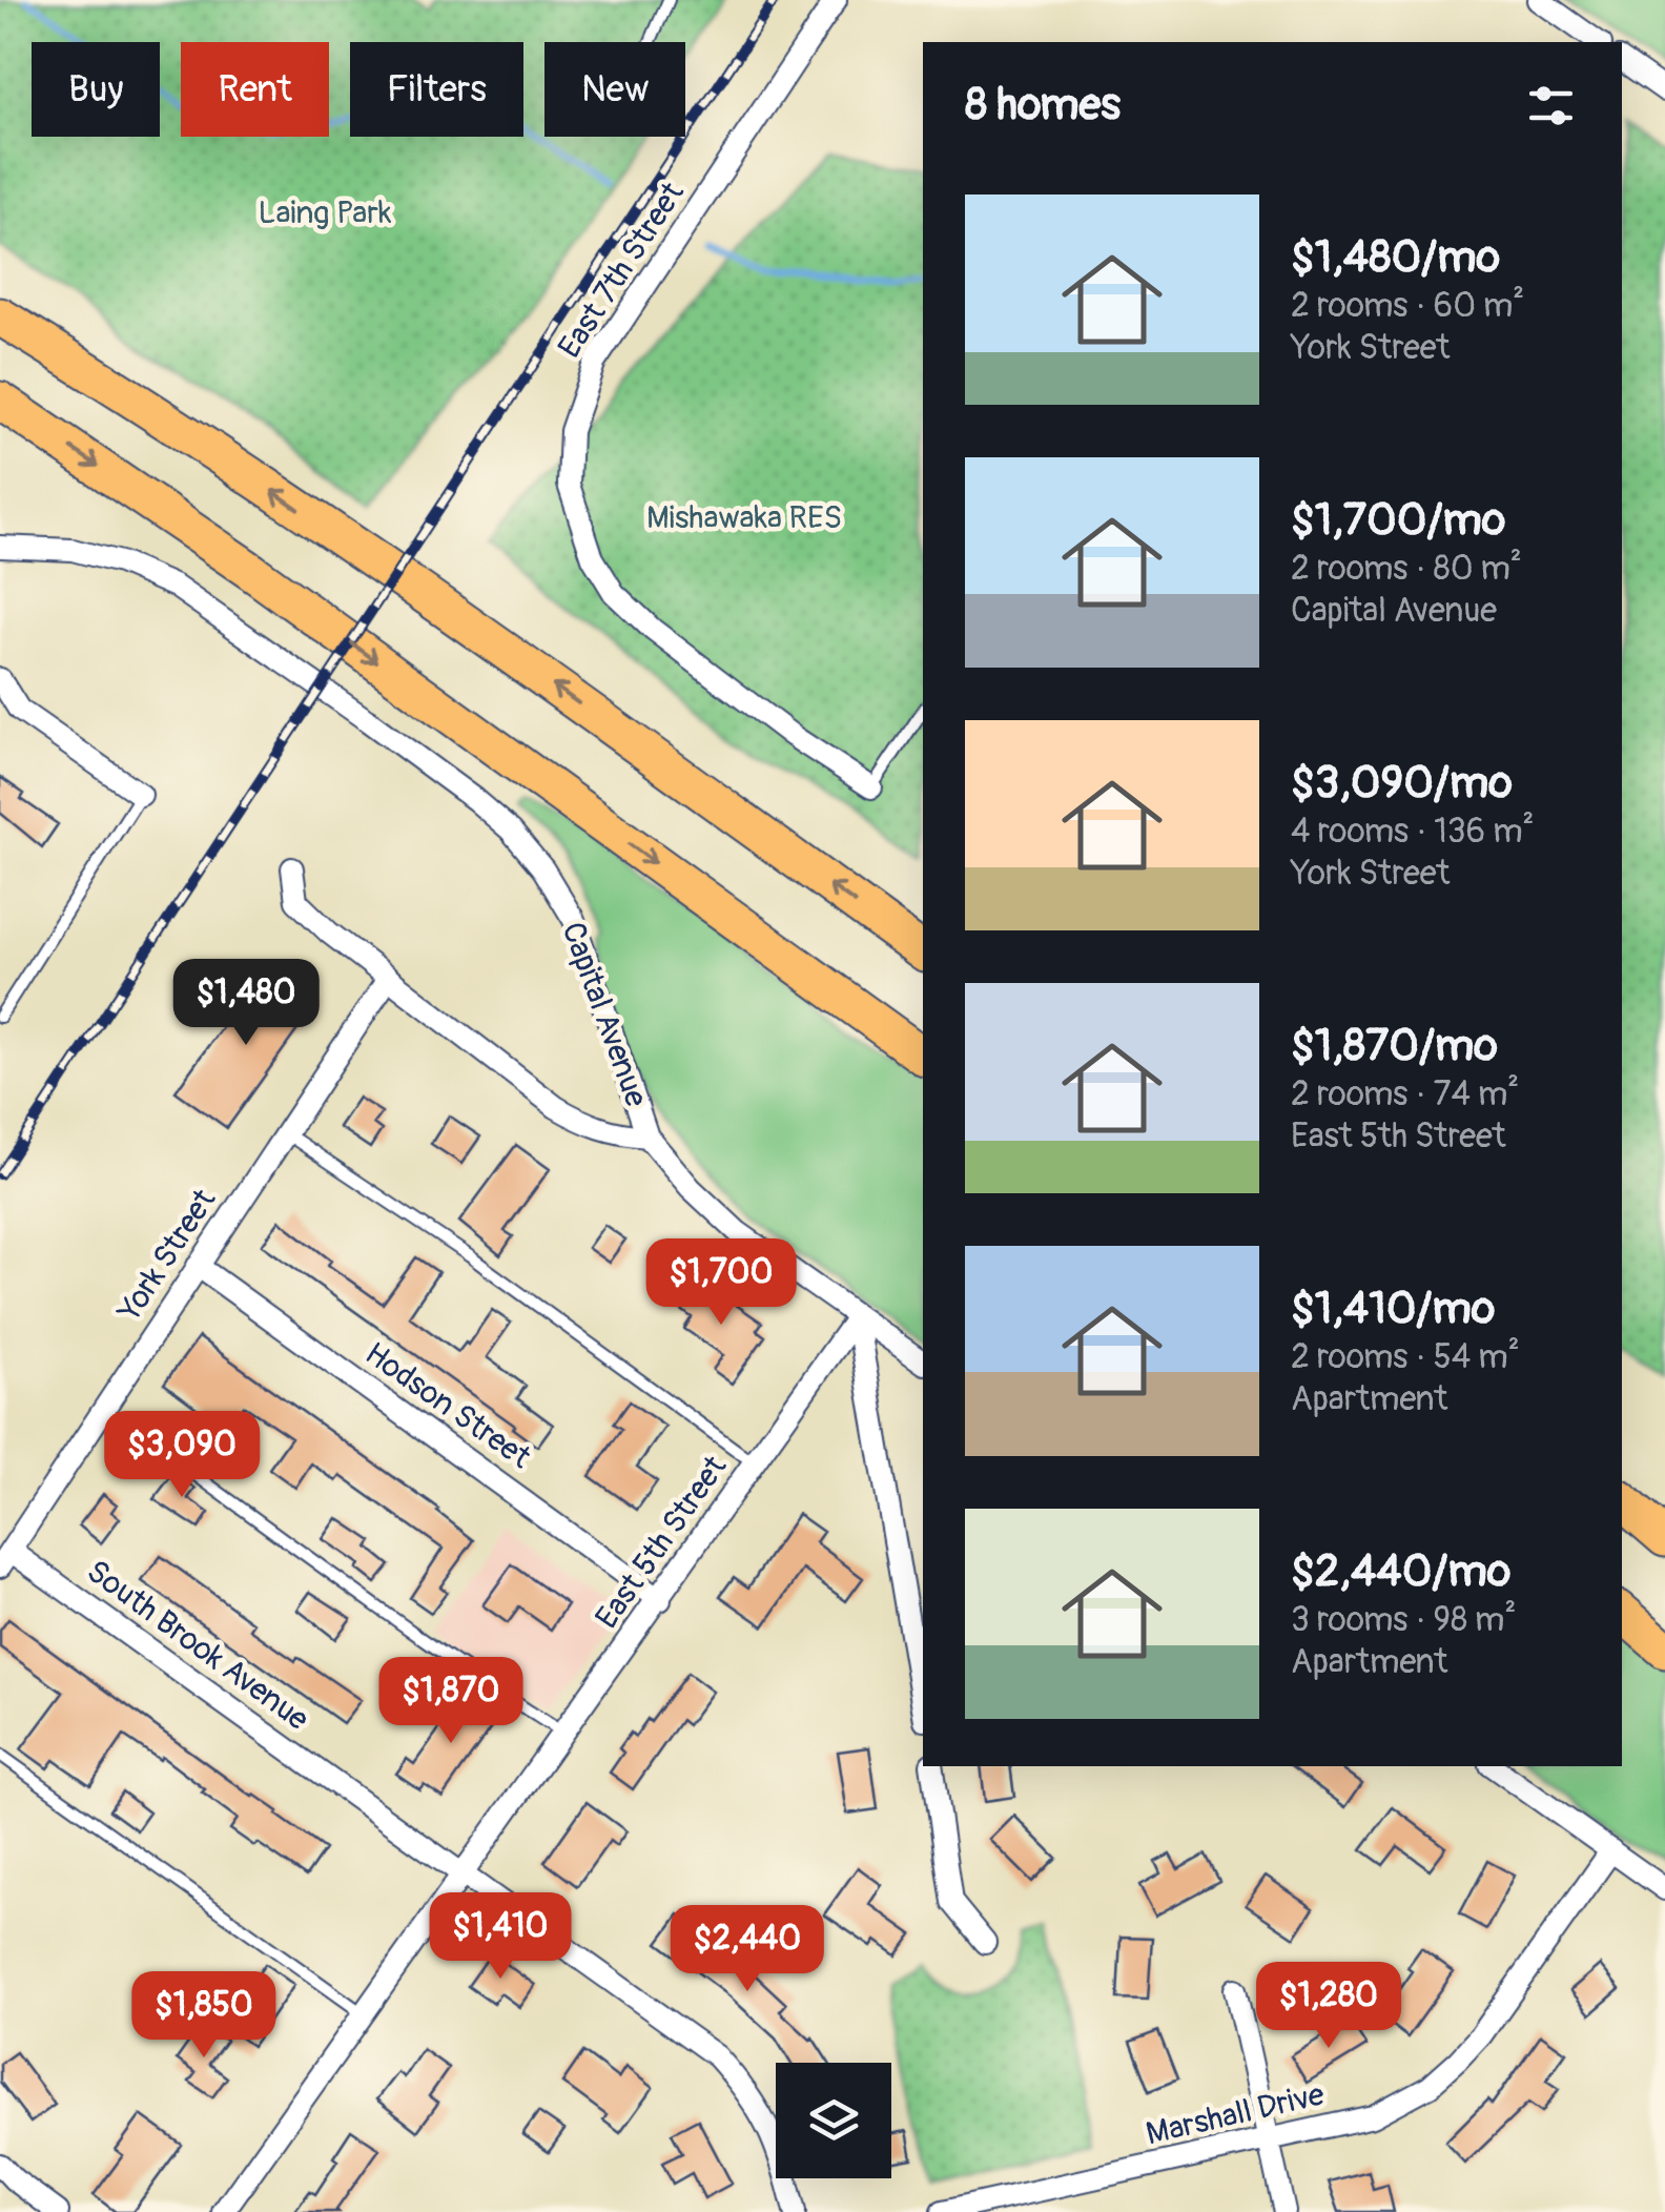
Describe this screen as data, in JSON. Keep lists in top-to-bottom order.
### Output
{
  "streets": {
    "street": [
      "East 7th Street",
      "Capital Avenue",
      "York Street",
      "Hodson Street",
      "East 5th Street",
      "South Brook Avenue",
      "Marshall Drive"
    ]
  },
  "crossings": [
    ["Capital Avenue", "East 5th Street"],
    ["York Street", "Hodson Street"],
    ["York Street", "South Brook Avenue"],
    ["Hodson Street", "East 5th Street"],
    ["East 5th Street", "South Brook Avenue"]
  ],
  "parks": ["Laing Park", "Mishawaka RES"],
  "page": {
    "chip": [
      "Buy",
      "Rent",
      "Filters",
      "New"
    ],
    "heading": "8 homes",
    "list": [
      {
        "name": "$1,480/mo",
        "note": "2 rooms · 60 m² · York Street"
      },
      {
        "name": "$1,700/mo",
        "note": "2 rooms · 80 m² · Capital Avenue"
      },
      {
        "name": "$3,090/mo",
        "note": "4 rooms · 136 m² · York Street"
      },
      {
        "name": "$1,870/mo",
        "note": "2 rooms · 74 m² · East 5th Street"
      },
      {
        "name": "$1,410/mo",
        "note": "2 rooms · 54 m² · Apartment"
      },
      {
        "name": "$2,440/mo",
        "note": "3 rooms · 98 m² · Apartment"
      }
    ],
    "price": [
      "$1,480",
      "$1,700",
      "$3,090",
      "$1,870",
      "$1,410",
      "$2,440",
      "$1,280",
      "$1,850"
    ]
  }
}
